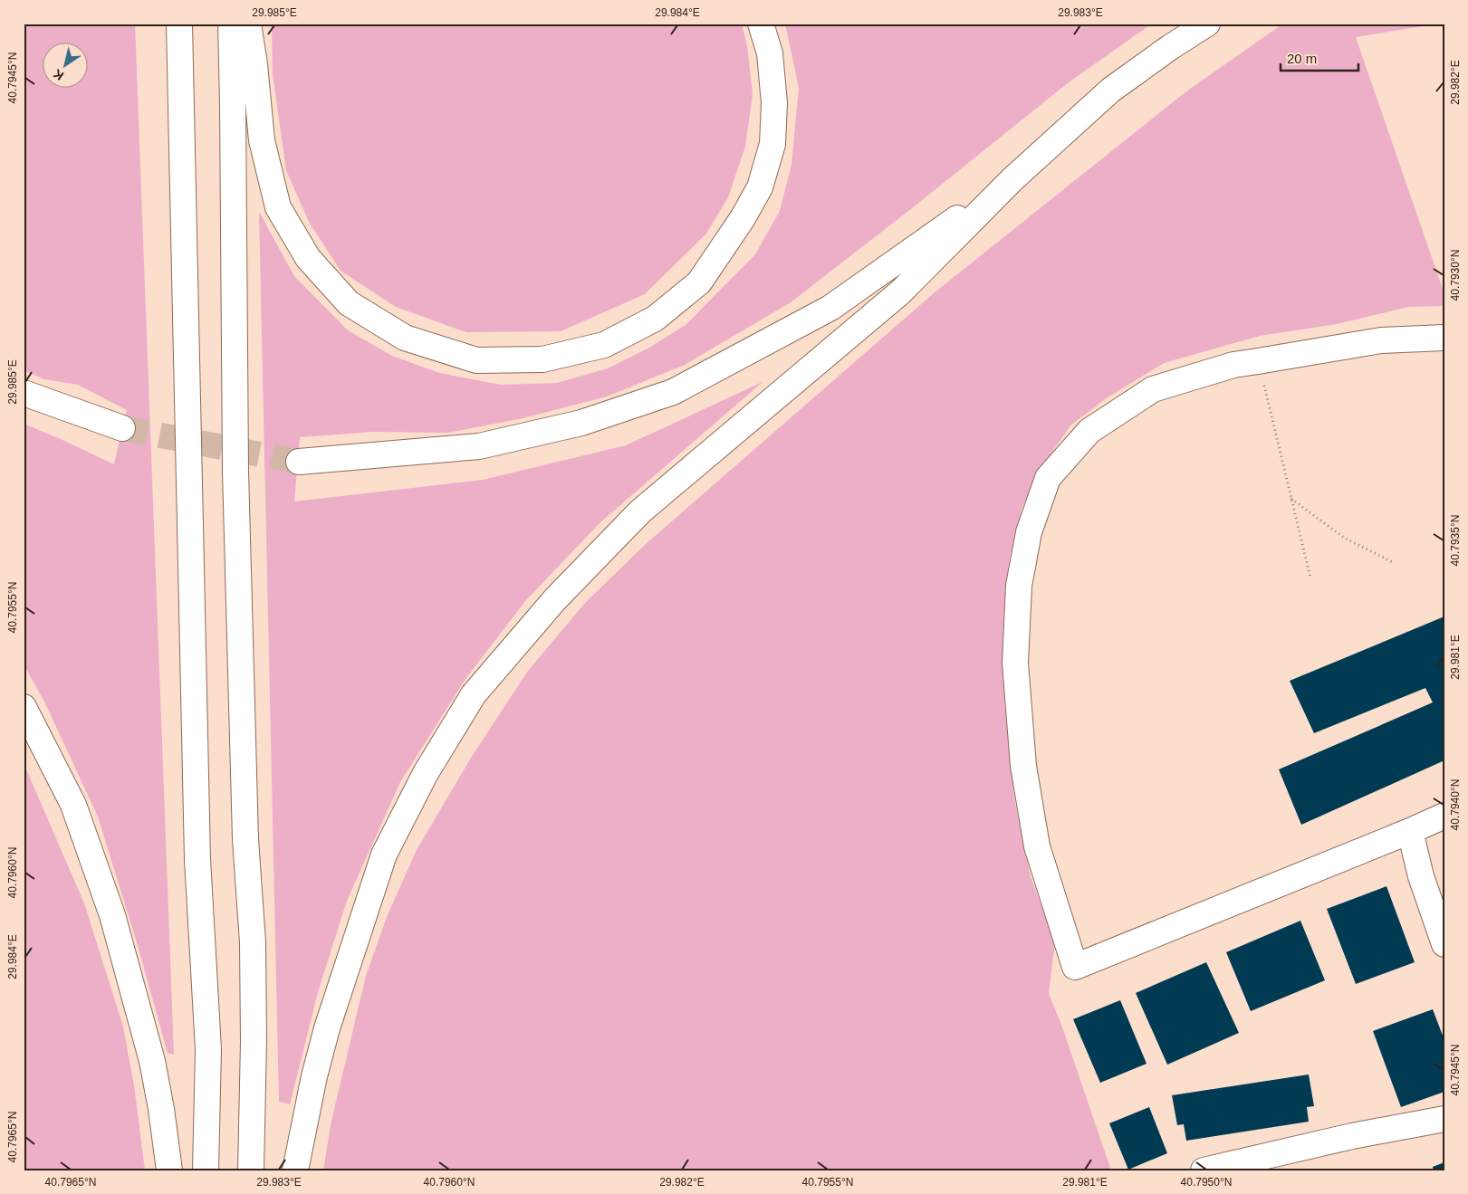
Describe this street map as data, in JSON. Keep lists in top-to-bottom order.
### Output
{
  "scale_bar": "20 m",
  "north": "bottom left",
  "coordinates": [
    "29.985°E",
    "29.984°E",
    "29.983°E",
    "40.7945°N",
    "29.982°E",
    "40.7930°N",
    "40.7935°N",
    "40.7955°N",
    "29.981°E",
    "40.7940°N",
    "40.7960°N",
    "40.7965°N",
    "40.7950°N"
  ]
}
